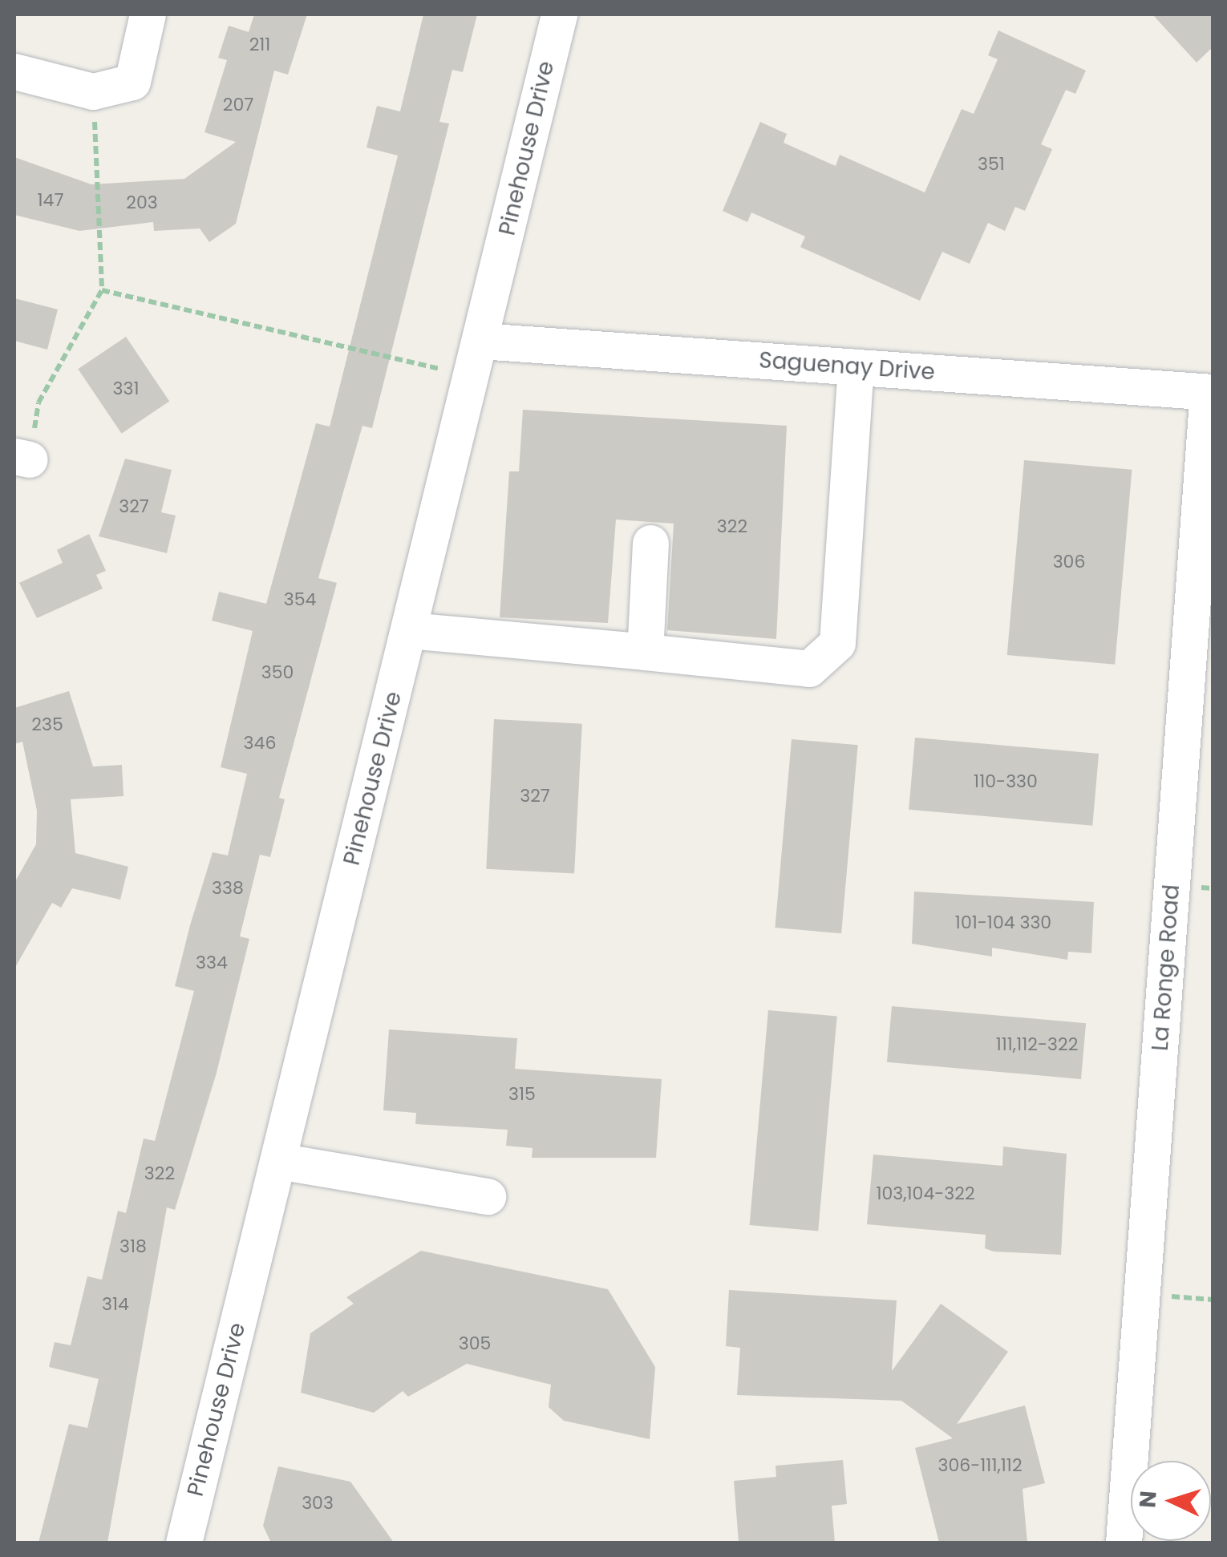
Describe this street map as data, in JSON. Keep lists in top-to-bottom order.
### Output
{
  "streets": {
    "street": ["Pinehouse Drive", "Saguenay Drive", "La Ronge Road"]
  },
  "crossings": [
    ["Pinehouse Drive", "Saguenay Drive"],
    ["Saguenay Drive", "La Ronge Road"]
  ],
  "house_numbers": [
    "211",
    "207",
    "351",
    "147",
    "203",
    "331",
    "327",
    "322",
    "306",
    "354",
    "350",
    "235",
    "346",
    "110-330",
    "327",
    "338",
    "101-104 330",
    "334",
    "111,112-322",
    "315",
    "322",
    "103,104-322",
    "318",
    "314",
    "305",
    "306-111,112",
    "303"
  ],
  "north": "left"
}
